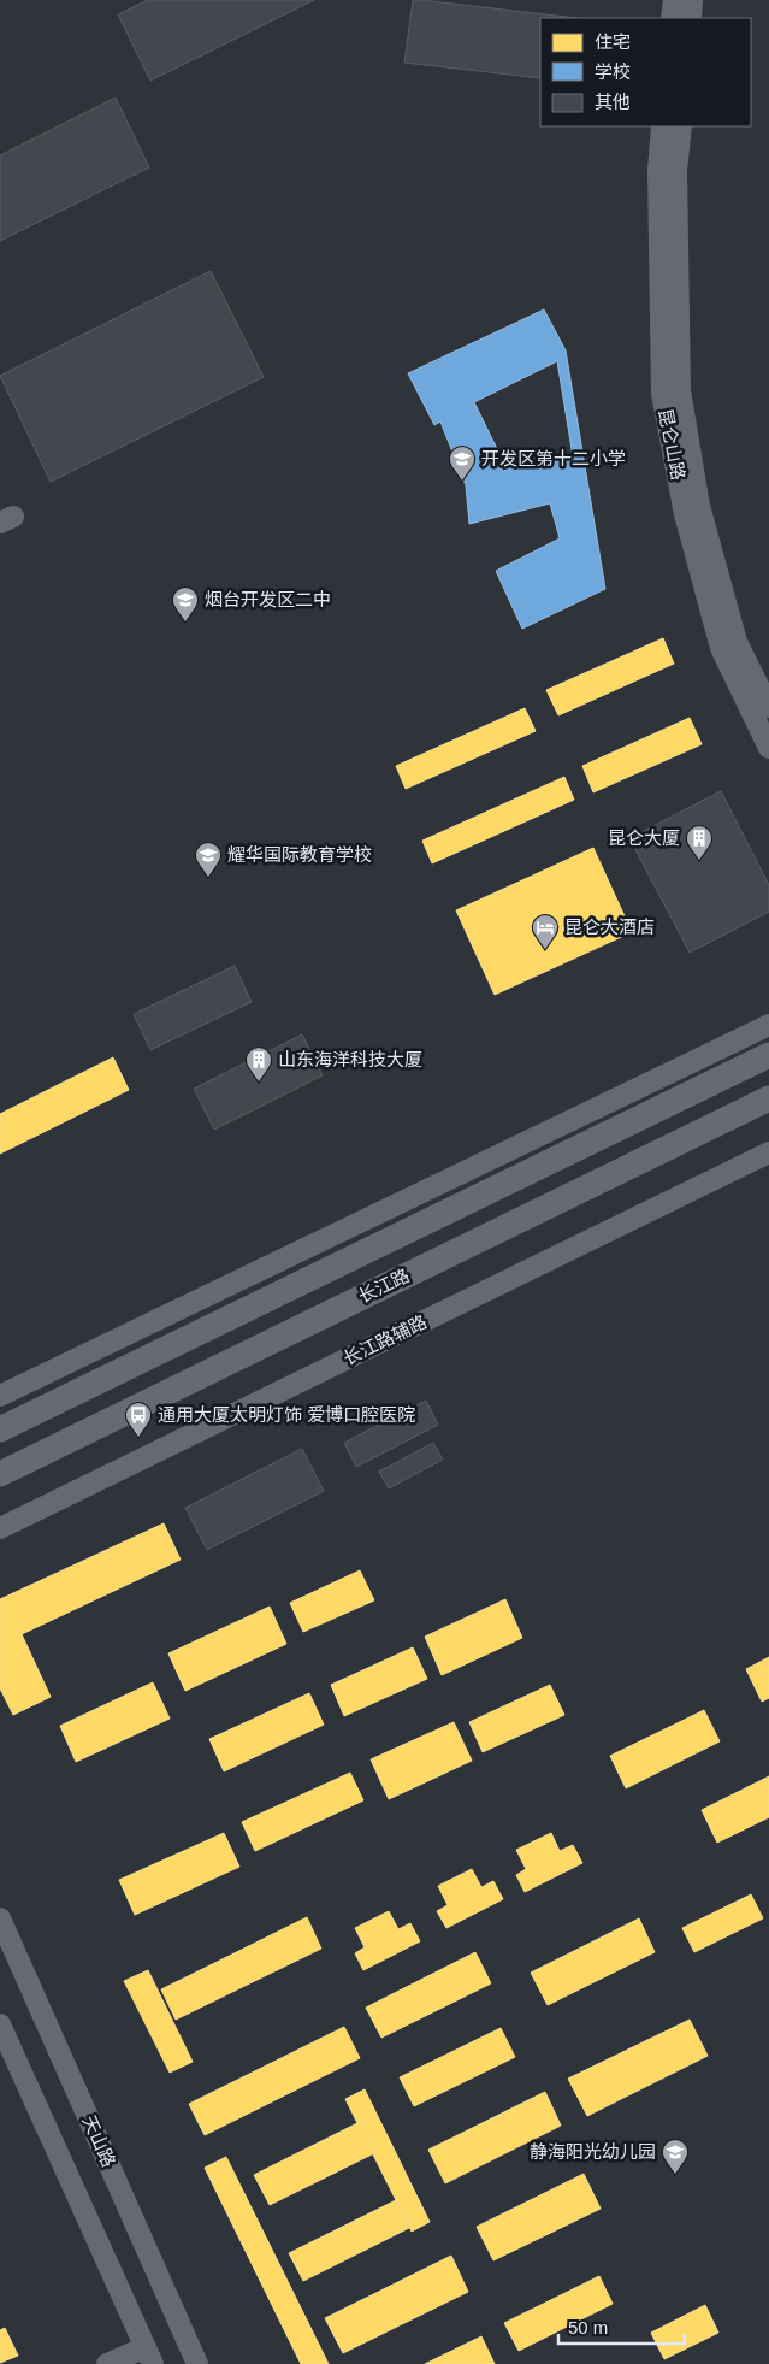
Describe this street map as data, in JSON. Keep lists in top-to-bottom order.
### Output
{
  "streets": {
    "main road": ["长江路"],
    "street": ["昆仑山路", "长江路辅路", "天山路"]
  },
  "places": {
    "school or university": [
      "开发区第十二小学",
      "烟台开发区二中",
      "耀华国际教育学校",
      "静海阳光幼儿园"
    ],
    "building": ["昆仑大厦", "山东海洋科技大厦"],
    "hotel": ["昆仑大酒店"],
    "bus stop": ["通用大厦太明灯饰 爱博口腔医院"]
  },
  "legend": ["住宅", "学校", "其他"],
  "scale_bar": "50 m"
}
